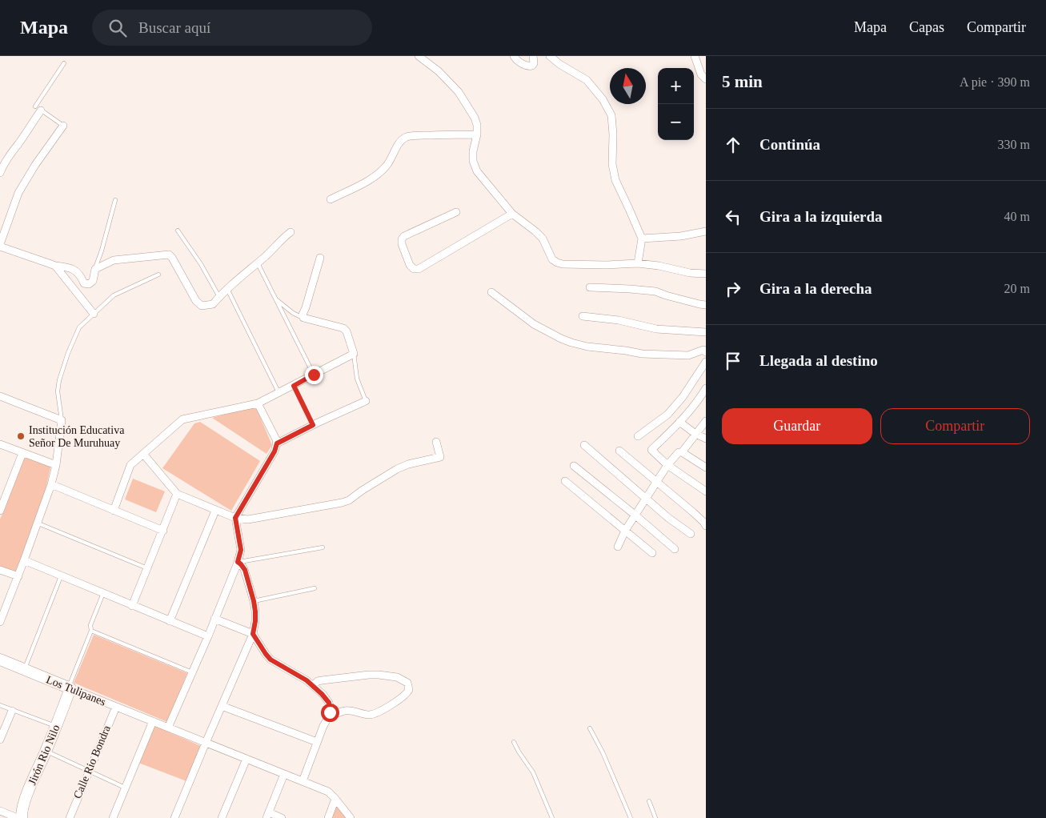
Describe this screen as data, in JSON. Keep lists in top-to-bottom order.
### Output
{
  "streets": {
    "street": ["Los Tulipanes", "Jirón Rio Nilo", "Calle Rio Bondra"]
  },
  "crossings": [
    ["Los Tulipanes", "Jirón Rio Nilo"],
    ["Los Tulipanes", "Calle Rio Bondra"]
  ],
  "places": ["Institución Educativa Señor De Muruhuay"],
  "north": "top",
  "page": {
    "header": "Mapa",
    "search": "Buscar aquí",
    "nav": ["Mapa", "Capas", "Compartir"],
    "heading": ["5 min", "A pie · 390 m"],
    "map_buttons": ["+", "−"],
    "list": [
      ["Continúa", "330 m"],
      ["Gira a la izquierda", "40 m"],
      ["Gira a la derecha", "20 m"],
      "Llegada al destino"
    ],
    "buttons": ["Guardar", "Compartir"]
  }
}
